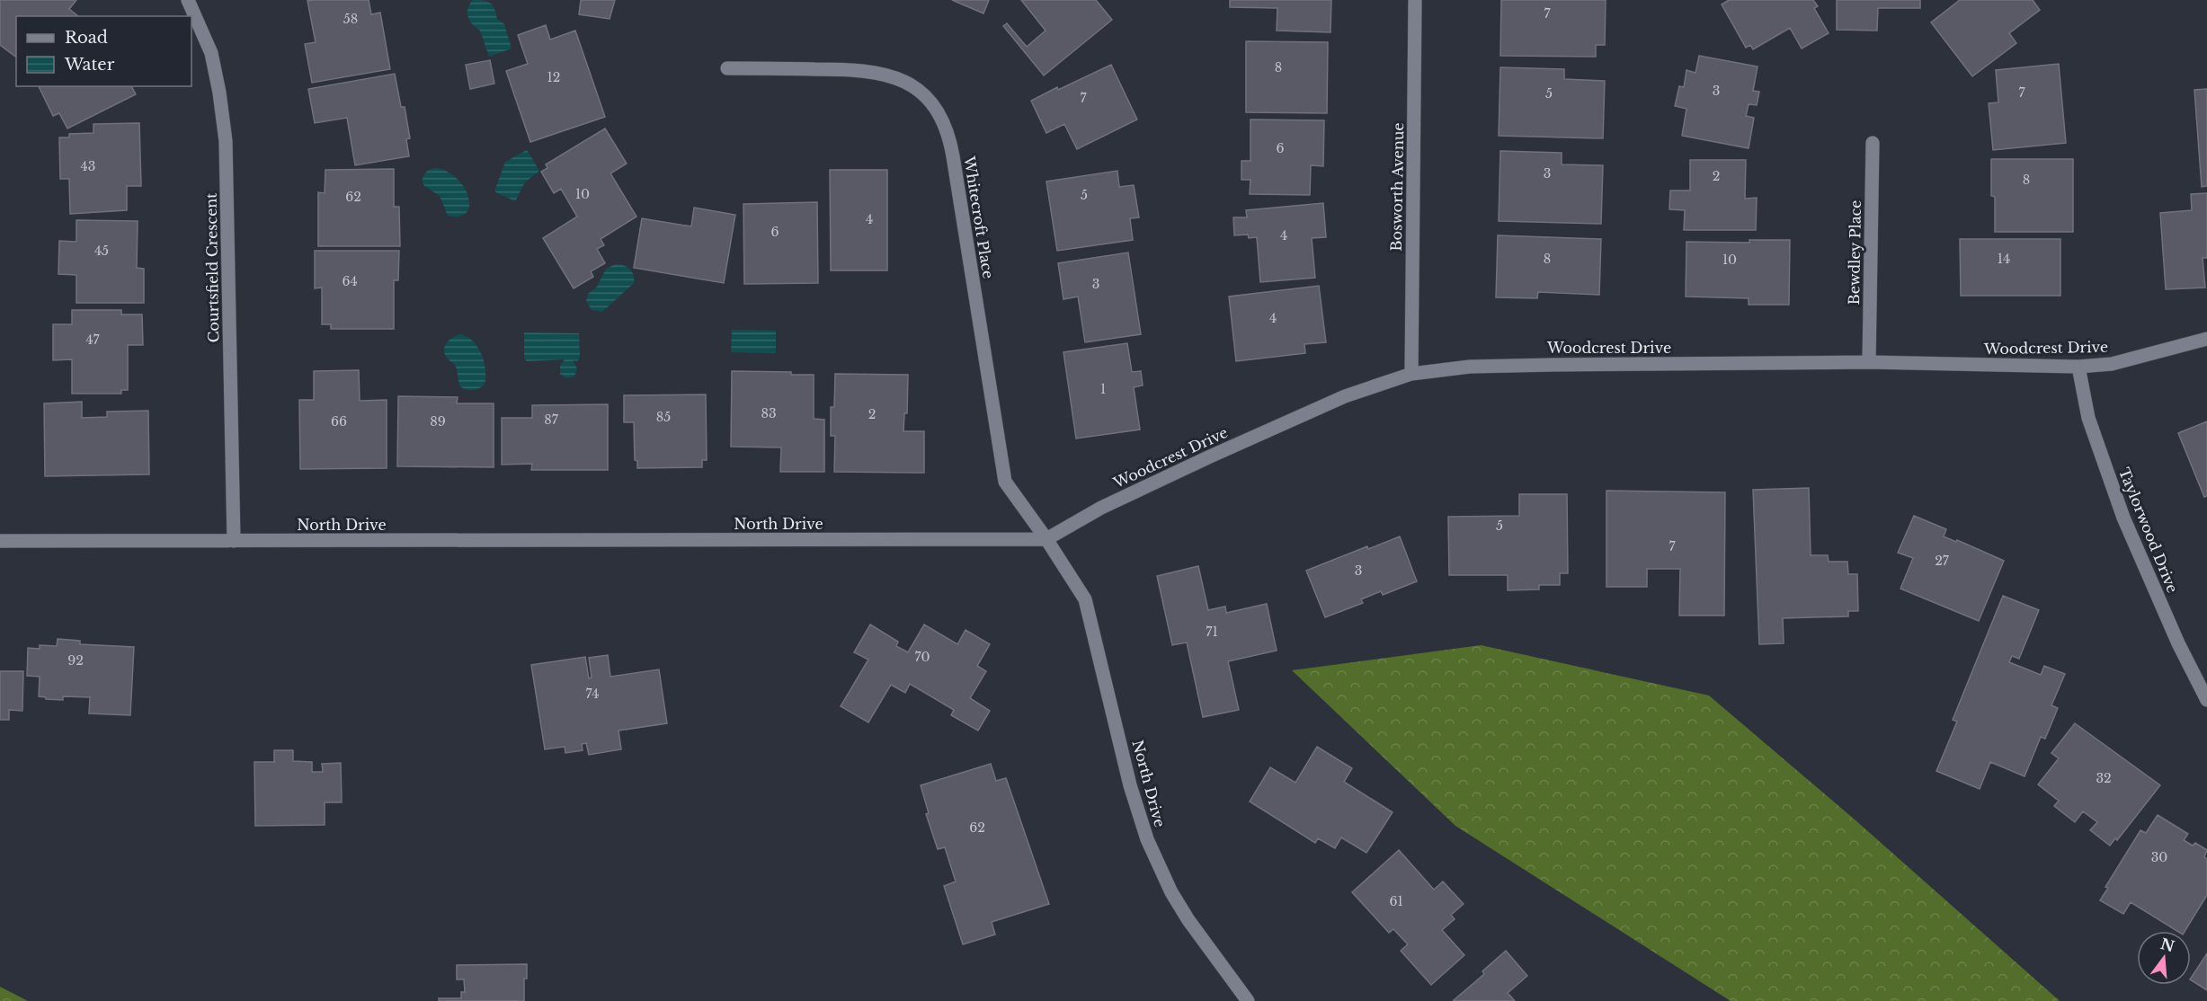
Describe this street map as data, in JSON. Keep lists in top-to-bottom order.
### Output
{
  "streets": {
    "street": [
      "Bosworth Avenue",
      "Whitecroft Place",
      "Bewdley Place",
      "Courtsfield Crescent",
      "Woodcrest Drive",
      "North Drive",
      "Taylorwood Drive"
    ]
  },
  "crossings": [
    ["Bosworth Avenue", "Woodcrest Drive"],
    ["Whitecroft Place", "Woodcrest Drive"],
    ["Whitecroft Place", "North Drive"],
    ["Bewdley Place", "Woodcrest Drive"],
    ["Courtsfield Crescent", "North Drive"],
    ["Woodcrest Drive", "North Drive"],
    ["Woodcrest Drive", "Taylorwood Drive"]
  ],
  "house_numbers": [
    "7",
    "58",
    "8",
    "12",
    "3",
    "7",
    "5",
    "7",
    "6",
    "43",
    "3",
    "2",
    "8",
    "10",
    "5",
    "62",
    "4",
    "6",
    "4",
    "45",
    "8",
    "14",
    "10",
    "64",
    "3",
    "4",
    "47",
    "1",
    "83",
    "2",
    "85",
    "87",
    "66",
    "89",
    "5",
    "7",
    "27",
    "3",
    "71",
    "70",
    "92",
    "74",
    "32",
    "62",
    "30",
    "61"
  ],
  "legend": ["Road", "Water"],
  "north": "top"
}
